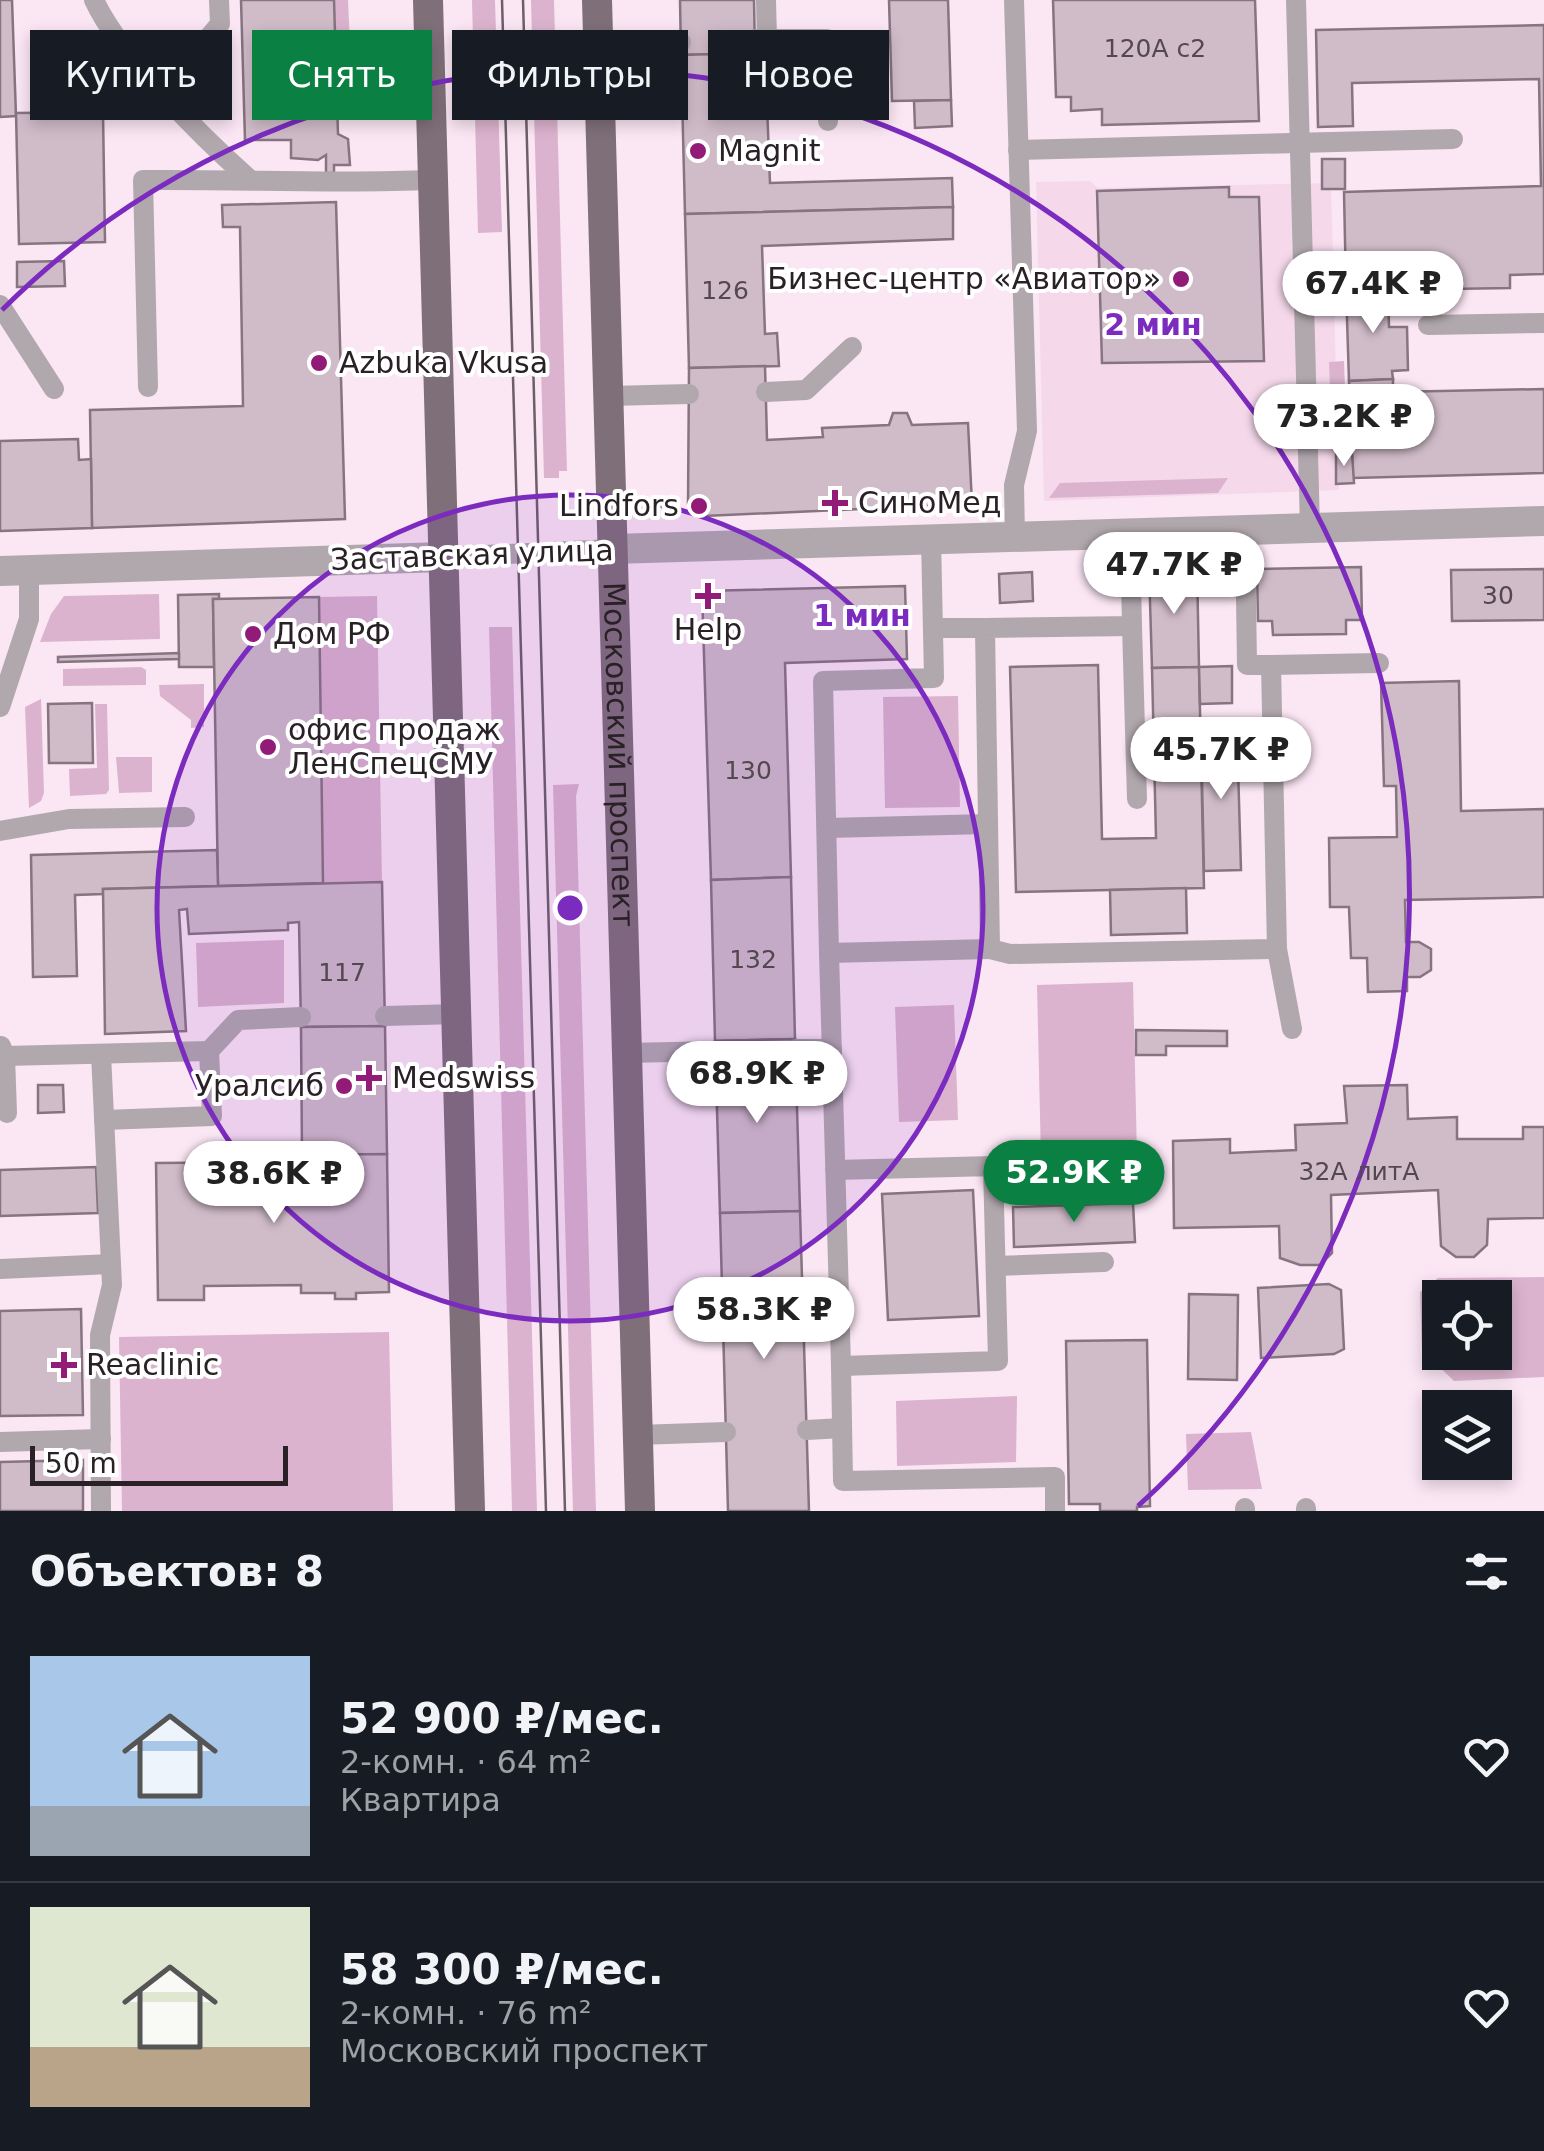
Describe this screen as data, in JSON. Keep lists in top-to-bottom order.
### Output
{
  "streets": {
    "main road": ["Московский проспект"],
    "street": ["Заставская улица"]
  },
  "crossings": [
    ["Заставская улица", "Московский проспект"]
  ],
  "places": {
    "other": [
      "Magnit",
      "Бизнес-центр «Авиатор»",
      "Azbuka Vkusa",
      "Lindfors",
      "Дом РФ",
      "офис продаж ЛенСпецСМУ",
      "Уралсиб"
    ],
    "health": [
      "СиноМед",
      "Help",
      "Medswiss",
      "Reaclinic"
    ]
  },
  "house_numbers": [
    "120А с2",
    "126",
    "30",
    "130",
    "132",
    "117",
    "32А литА"
  ],
  "scale_bar": "50 m",
  "page": {
    "chip": [
      "Купить",
      "Снять",
      "Фильтры",
      "Новое"
    ],
    "price": [
      "67.4K ₽",
      "73.2K ₽",
      "47.7K ₽",
      "45.7K ₽",
      "68.9K ₽",
      "52.9K ₽",
      "38.6K ₽",
      "58.3K ₽"
    ],
    "scale": "50 m",
    "heading": "Объектов: 8",
    "list": [
      {
        "name": "52 900 ₽/мес.",
        "note": "2-комн. · 64 m² · Квартира"
      },
      {
        "name": "58 300 ₽/мес.",
        "note": "2-комн. · 76 m² · Московский проспект"
      }
    ]
  },
  "rings": ["2 мин", "1 мин"]
}
